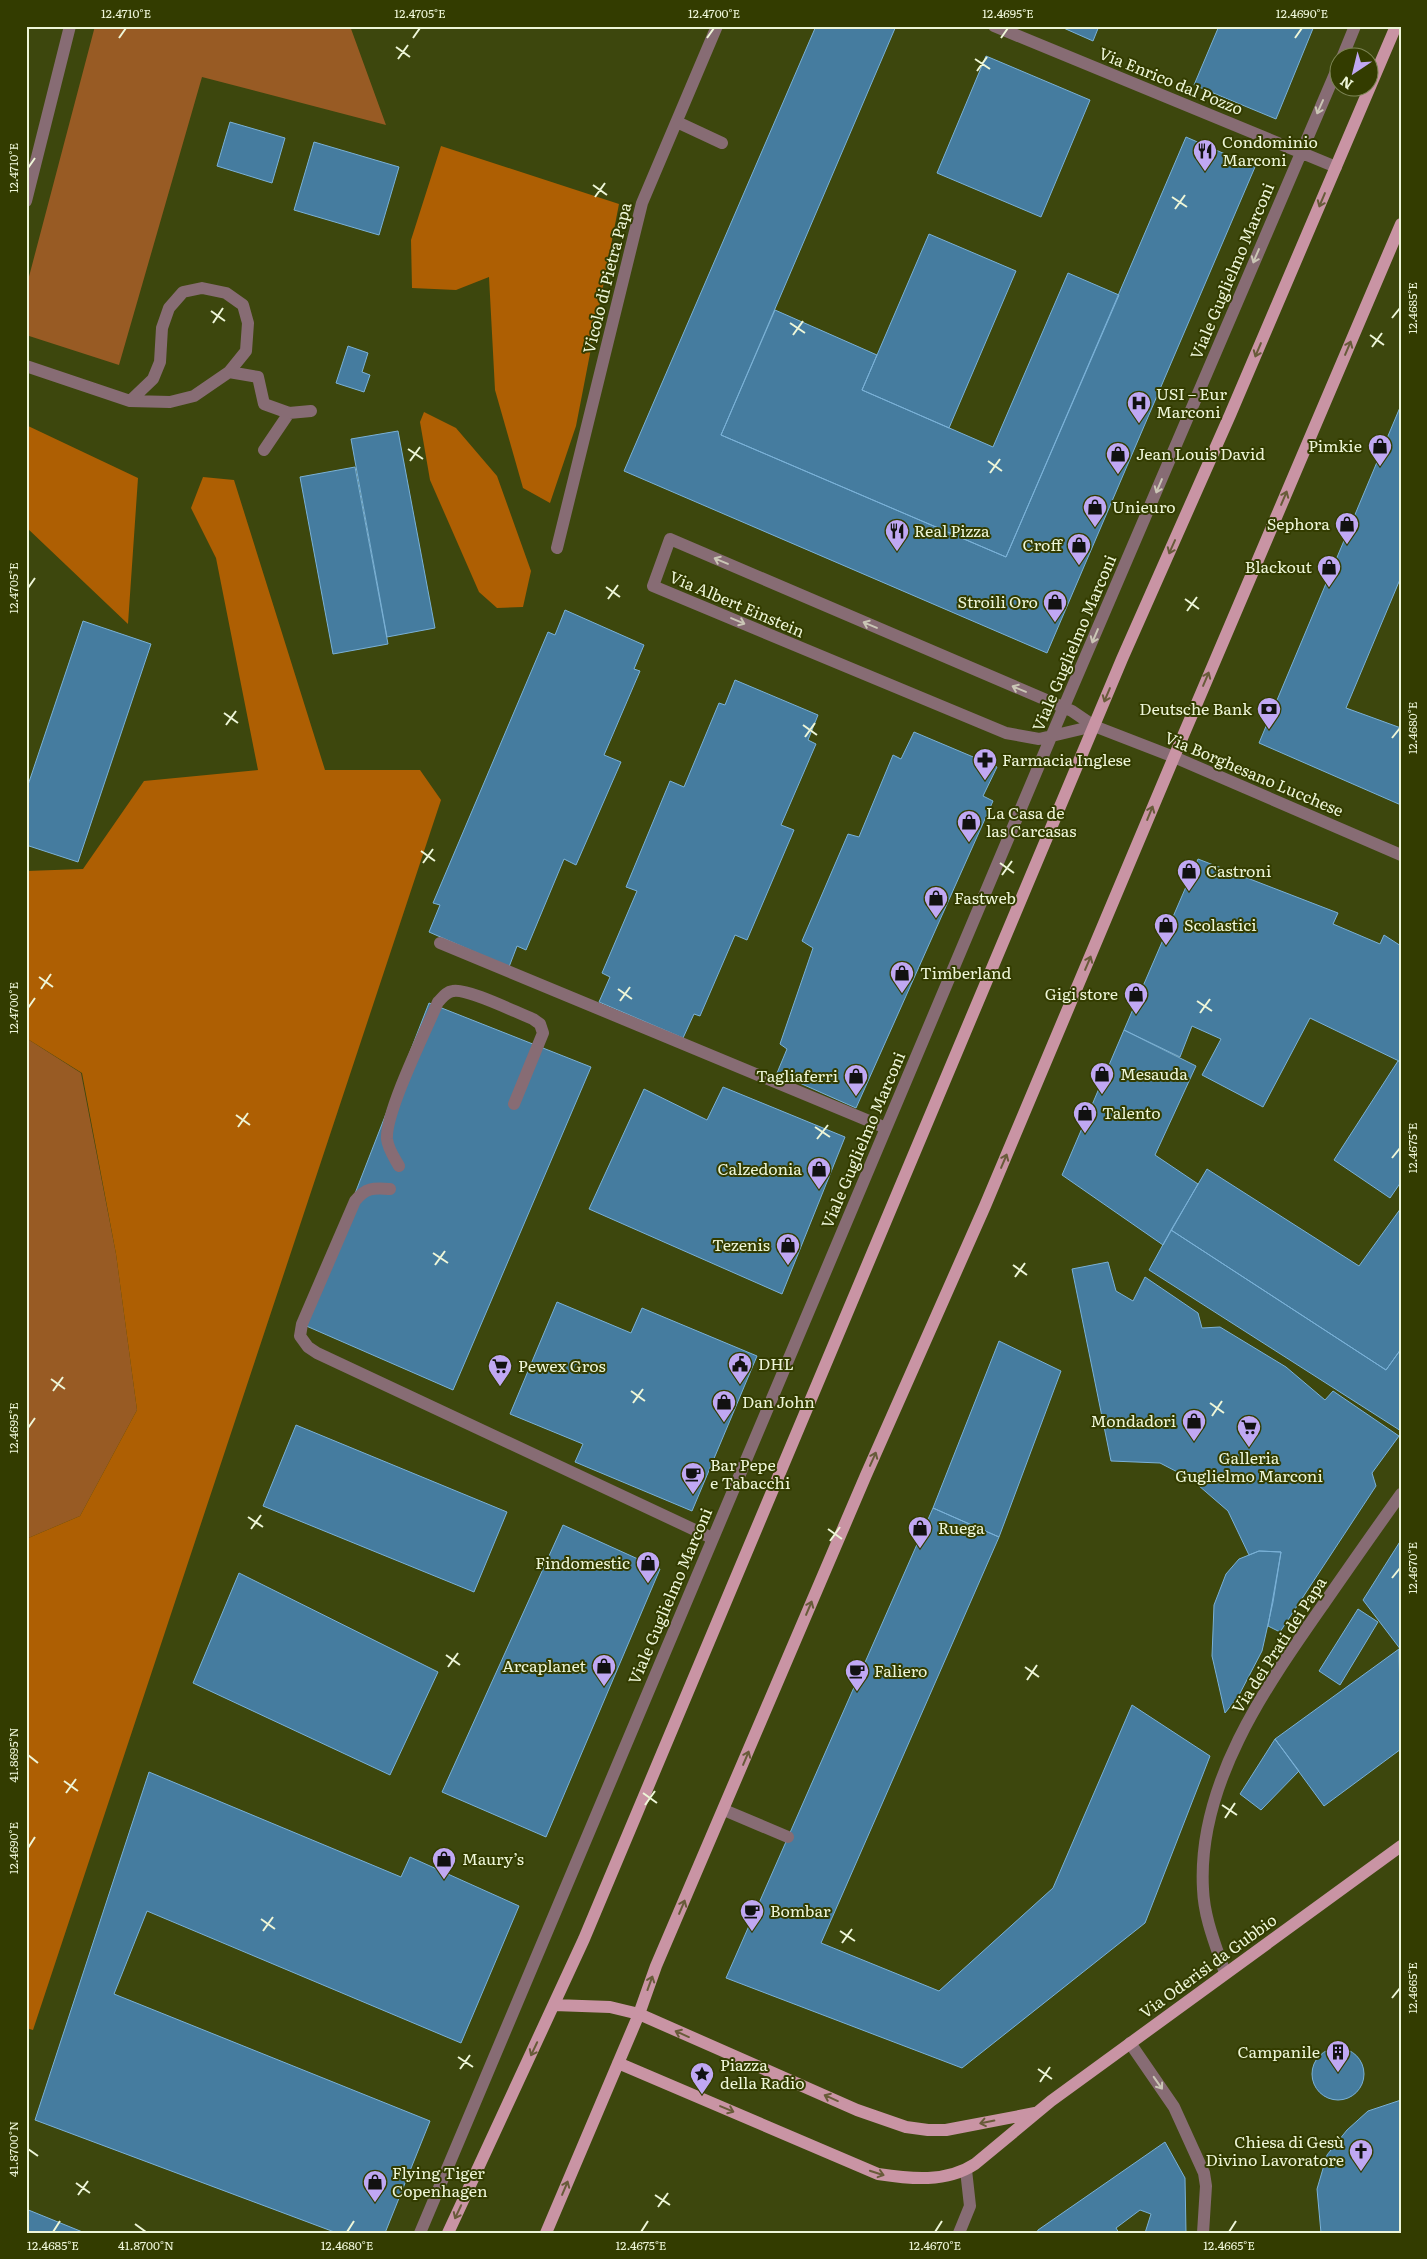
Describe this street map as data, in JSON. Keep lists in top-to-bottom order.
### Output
{
  "streets": {
    "main road": ["Via Oderisi da Gubbio"],
    "street": [
      "Via Enrico dal Pozzo",
      "Viale Guglielmo Marconi",
      "Vicolo di Pietra Papa",
      "Via Albert Einstein",
      "Via Borghesano Lucchese",
      "Via dei Prati dei Papa"
    ]
  },
  "crossings": [
    ["Via Enrico dal Pozzo", "Viale Guglielmo Marconi"],
    ["Viale Guglielmo Marconi", "Via Albert Einstein"],
    ["Via Albert Einstein", "Via Borghesano Lucchese"],
    ["Via dei Prati dei Papa", "Via Oderisi da Gubbio"]
  ],
  "places": {
    "restaurant": ["Condominio Marconi", "Real Pizza"],
    "hospital": ["USI – Eur Marconi"],
    "shop": [
      "Pimkie",
      "Jean Louis David",
      "Unieuro",
      "Sephora",
      "Croff",
      "Blackout",
      "Stroili Oro",
      "La Casa de las Carcasas",
      "Castroni",
      "Fastweb",
      "Scolastici",
      "Timberland",
      "Gigi store",
      "Mesauda",
      "Tagliaferri",
      "Talento",
      "Calzedonia",
      "Tezenis",
      "Dan John",
      "Mondadori",
      "Ruega",
      "Findomestic",
      "Arcaplanet",
      "Maury’s",
      "Flying Tiger Copenhagen"
    ],
    "bank": ["Deutsche Bank"],
    "pharmacy": ["Farmacia Inglese"],
    "public building": ["DHL"],
    "supermarket": ["Pewex Gros", "Galleria Guglielmo Marconi"],
    "cafe": ["Bar Pepe e Tabacchi", "Faliero", "Bombar"],
    "building": ["Campanile"],
    "place": ["Piazza della Radio"],
    "church": ["Chiesa di Gesù Divino Lavoratore"]
  },
  "north": "bottom left",
  "coordinates": [
    "12.4710°E",
    "12.4705°E",
    "12.4700°E",
    "12.4695°E",
    "12.4690°E",
    "12.4685°E",
    "12.4680°E",
    "12.4675°E",
    "12.4670°E",
    "41.8695°N",
    "12.4665°E",
    "41.8700°N"
  ]
}
